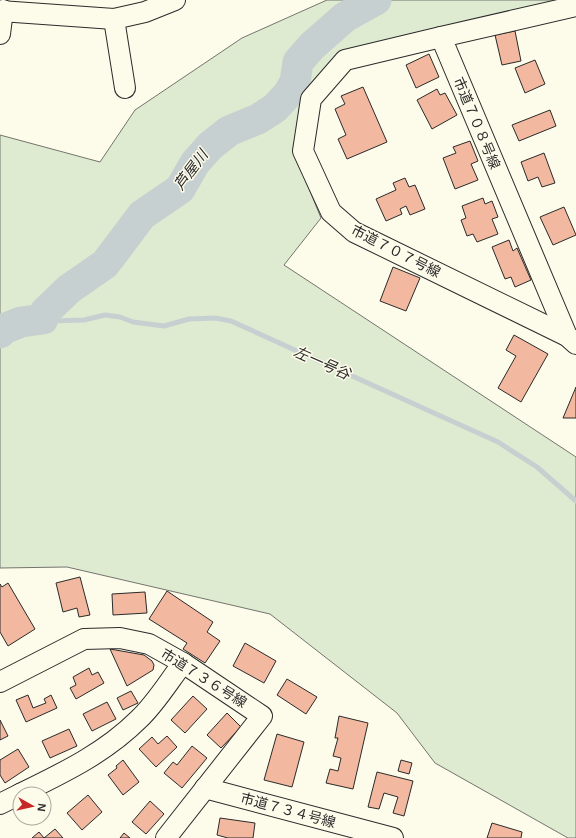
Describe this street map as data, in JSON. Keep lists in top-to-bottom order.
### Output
{
  "streets": {
    "street": [
      "市道７０８号線",
      "市道７０７号線",
      "市道７３６号線",
      "市道７３４号線"
    ]
  },
  "crossings": [
    ["市道７０８号線", "市道７０７号線"],
    ["市道７３６号線", "市道７３４号線"]
  ],
  "water": ["芦屋川", "左一号谷"],
  "north": "right"
}
